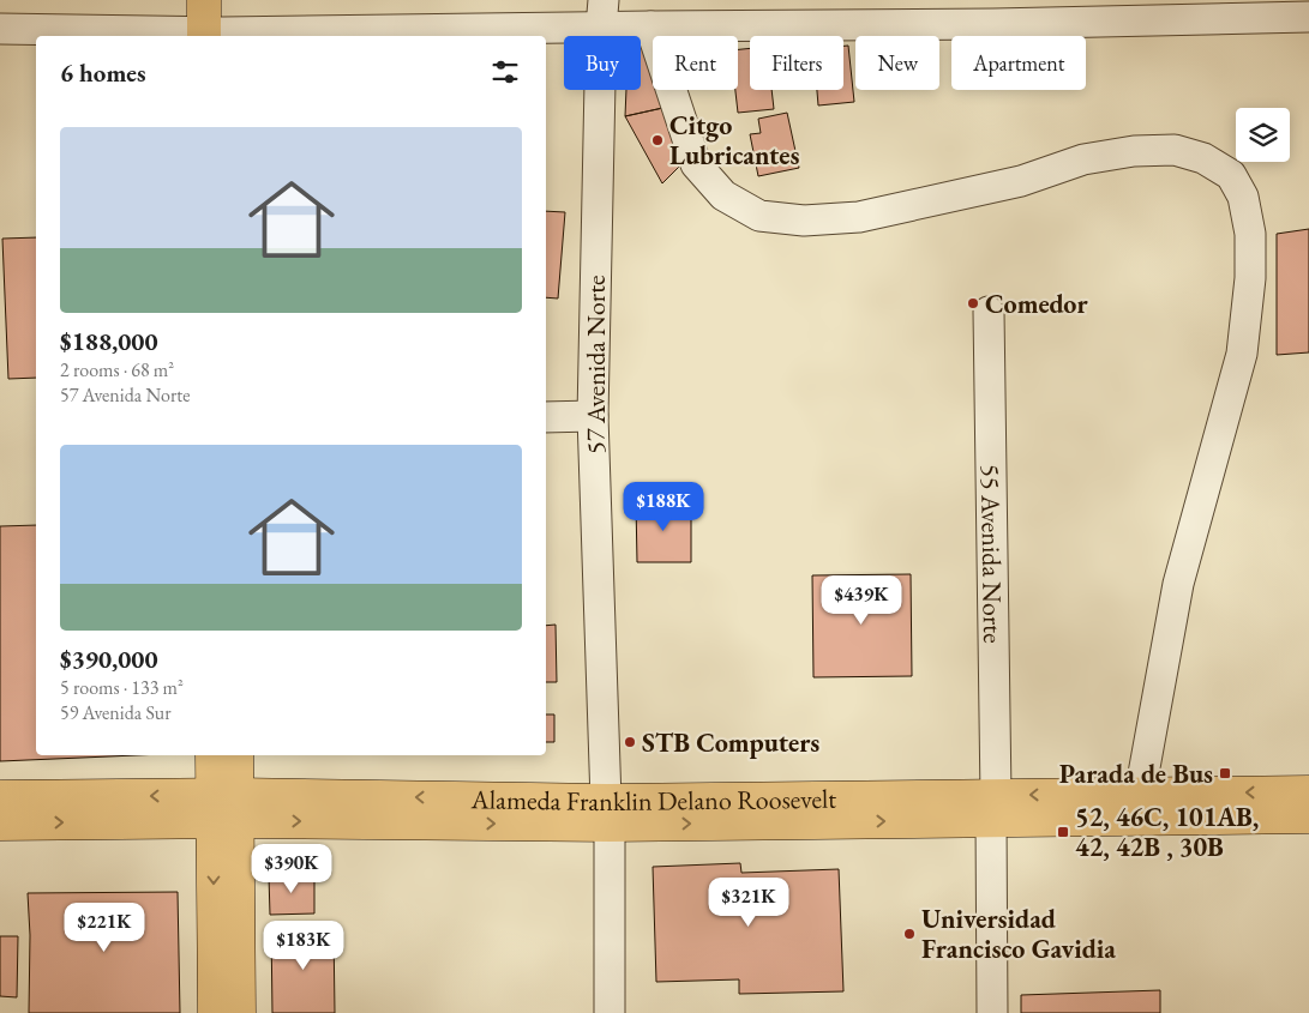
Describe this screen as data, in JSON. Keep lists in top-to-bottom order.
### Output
{
  "streets": {
    "main road": ["Alameda Franklin Delano Roosevelt"],
    "street": ["57 Avenida Norte", "55 Avenida Norte"]
  },
  "crossings": [
    ["57 Avenida Norte", "Alameda Franklin Delano Roosevelt"],
    ["55 Avenida Norte", "Alameda Franklin Delano Roosevelt"]
  ],
  "places": {
    "other": [
      "Citgo Lubricantes",
      "Comedor",
      "STB Computers",
      "Universidad Francisco Gavidia"
    ],
    "transit": ["Parada de Bus", "52, 46C, 101AB, 42, 42B , 30B"]
  },
  "page": {
    "chip": [
      "Buy",
      "Rent",
      "Filters",
      "New",
      "Apartment"
    ],
    "heading": "6 homes",
    "list": [
      {
        "name": "$188,000",
        "note": "2 rooms · 68 m² · 57 Avenida Norte"
      },
      {
        "name": "$390,000",
        "note": "5 rooms · 133 m² · 59 Avenida Sur"
      }
    ],
    "price": [
      "$188K",
      "$439K",
      "$390K",
      "$321K",
      "$221K",
      "$183K"
    ]
  }
}
